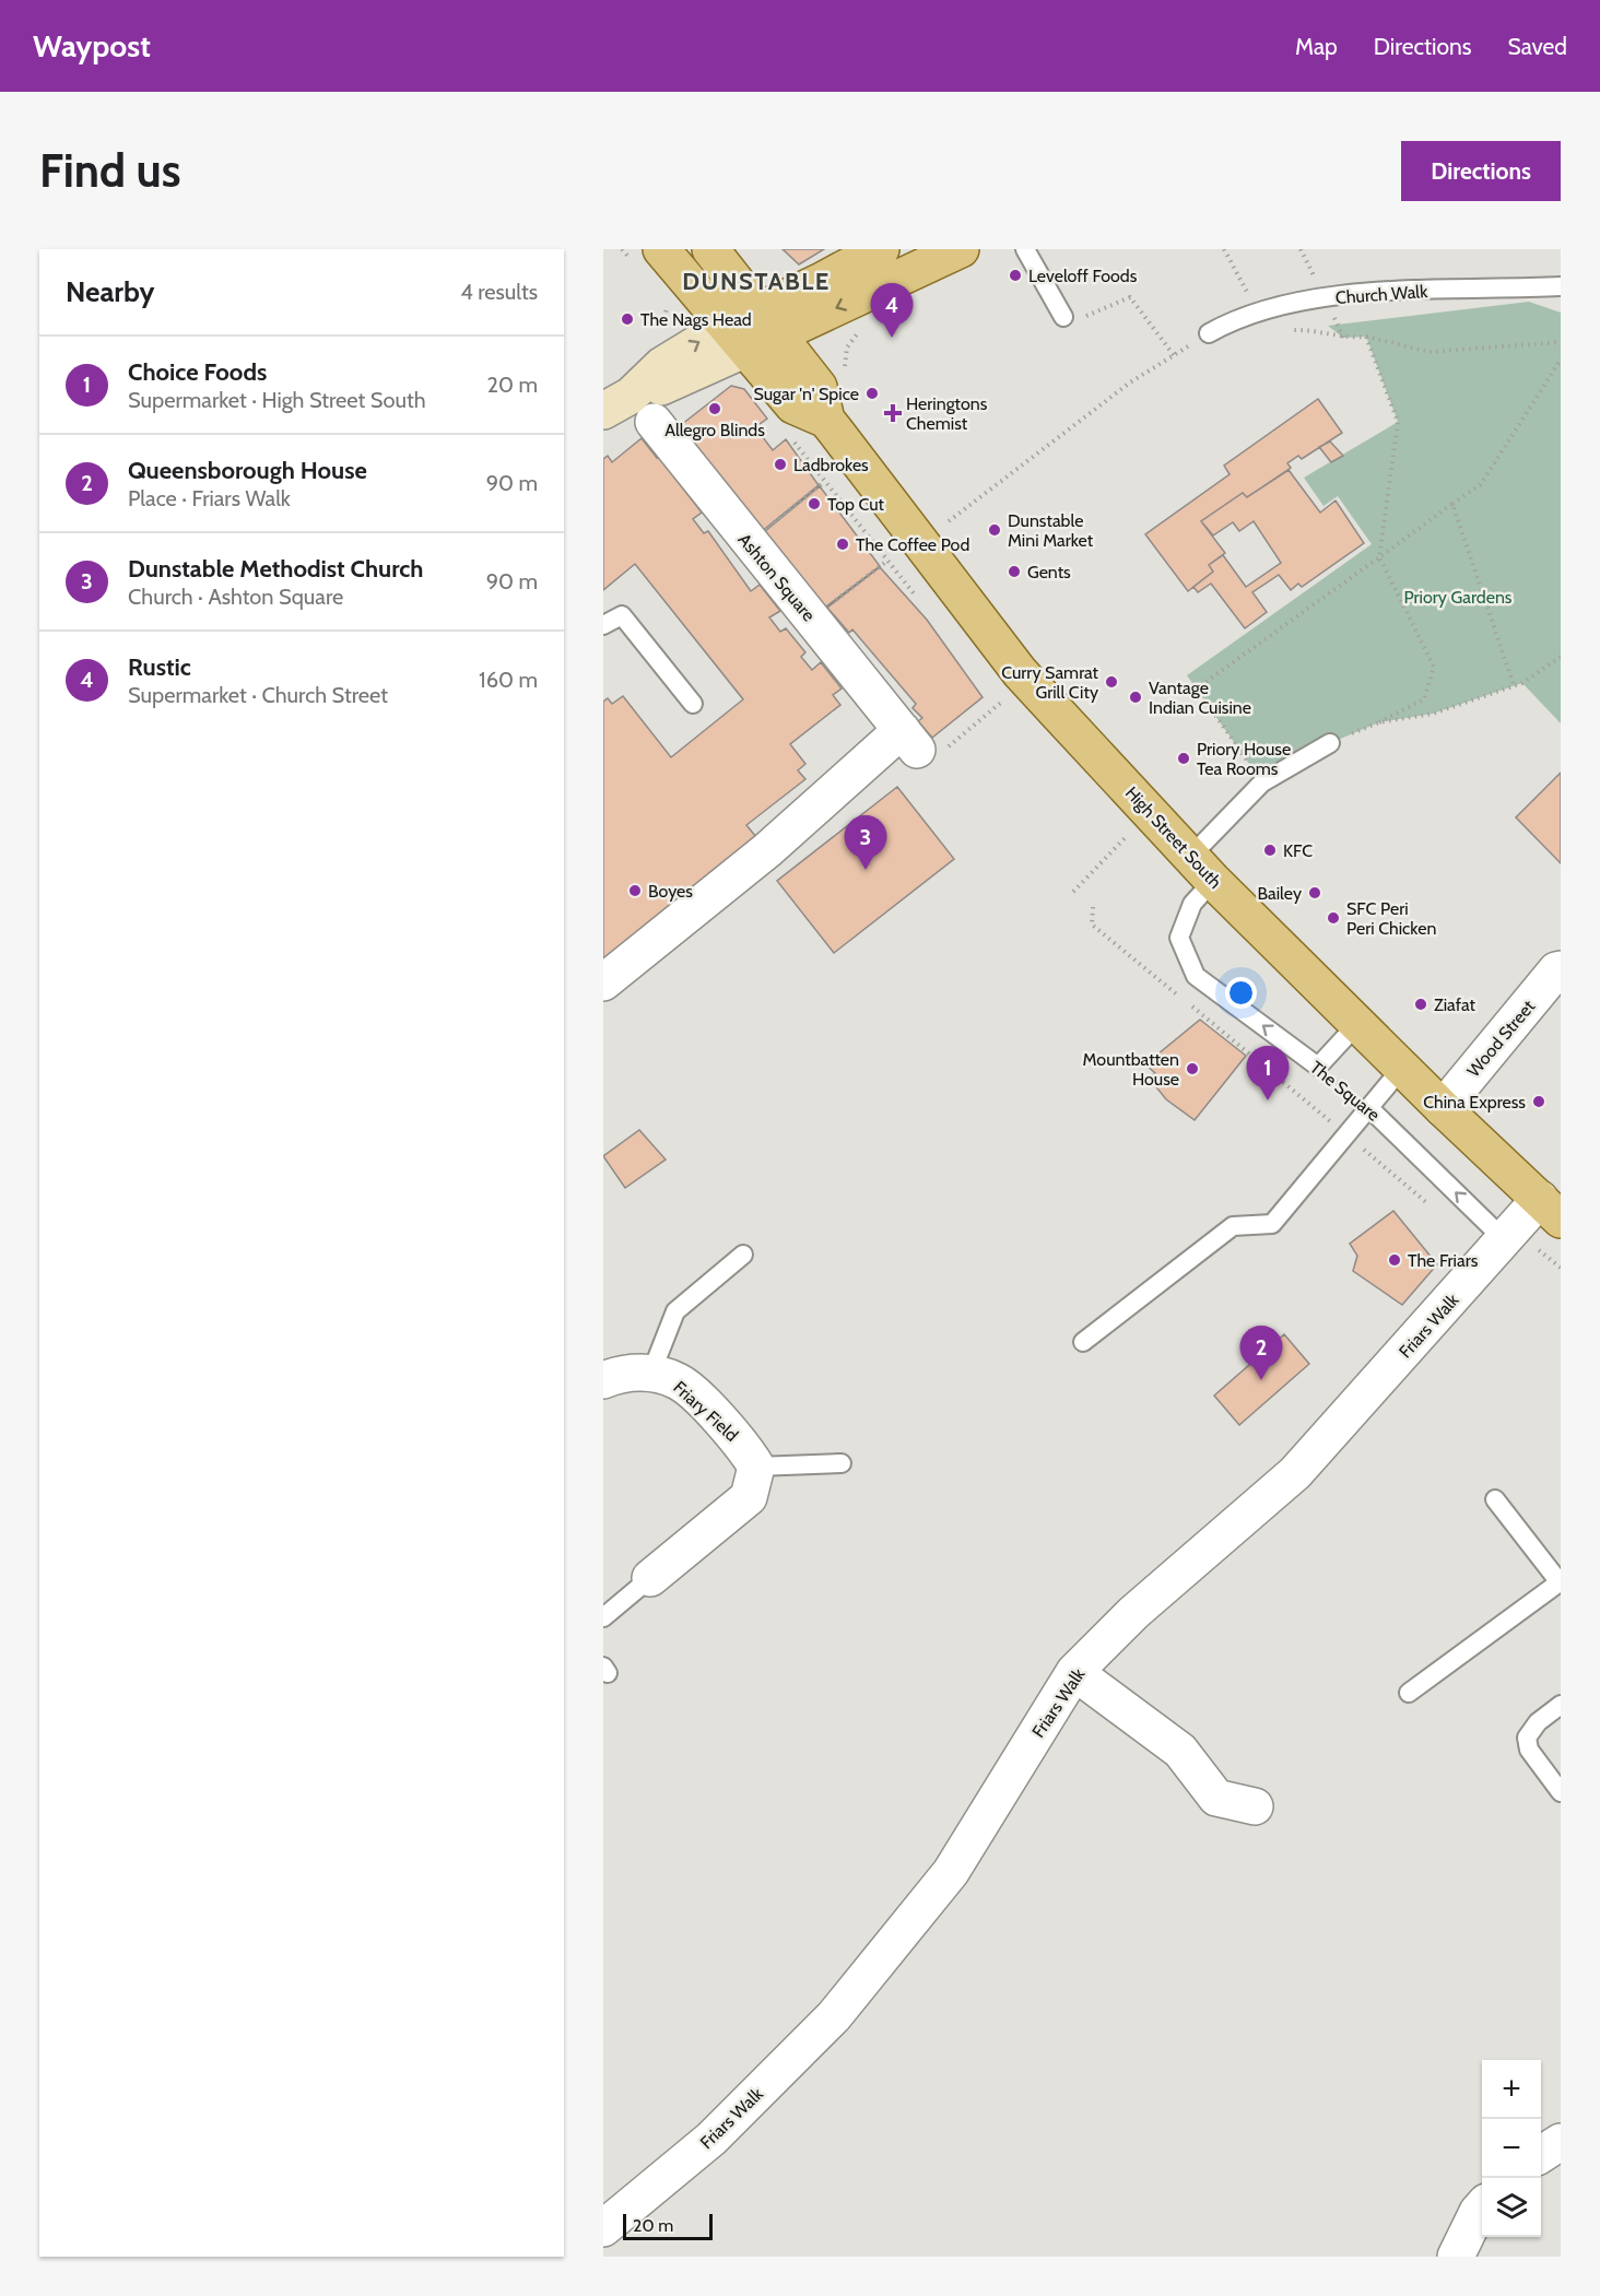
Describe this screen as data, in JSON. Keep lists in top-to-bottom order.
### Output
{
  "streets": {
    "main road": ["High Street South"],
    "street": [
      "Ashton Square",
      "Wood Street",
      "Friars Walk",
      "Friary Field"
    ],
    "lane": ["Church Walk", "The Square"]
  },
  "crossings": [
    ["High Street South", "Wood Street"],
    ["High Street South", "The Square"],
    ["High Street South", "Friars Walk"],
    ["The Square", "Friars Walk"]
  ],
  "one_way": ["The Square"],
  "districts": ["DUNSTABLE"],
  "parks": ["Priory Gardens"],
  "places": {
    "other": [
      "Leveloff Foods",
      "The Nags Head",
      "Sugar 'n' Spice",
      "Allegro Blinds",
      "Ladbrokes",
      "Top Cut",
      "Dunstable Mini Market",
      "The Coffee Pod",
      "Gents",
      "Curry Samrat Grill City",
      "Vantage Indian Cuisine",
      "Priory House Tea Rooms",
      "KFC",
      "Boyes",
      "Bailey",
      "SFC Peri Peri Chicken",
      "Ziafat",
      "Mountbatten House",
      "China Express",
      "The Friars"
    ],
    "health": ["Heringtons Chemist"]
  },
  "scale_bar": "20 m",
  "page": {
    "header": "Waypost",
    "nav": ["Map", "Directions", "Saved"],
    "buttons": "Directions",
    "title": "Find us",
    "heading": ["Nearby", "4 results"],
    "pins": [
      "4",
      "3",
      "1",
      "2"
    ],
    "list": [
      {
        "mark": "1",
        "name": "Choice Foods",
        "note": "Supermarket · High Street South",
        "value": "20 m"
      },
      {
        "mark": "2",
        "name": "Queensborough House",
        "note": "Place · Friars Walk",
        "value": "90 m"
      },
      {
        "mark": "3",
        "name": "Dunstable Methodist Church",
        "note": "Church · Ashton Square",
        "value": "90 m"
      },
      {
        "mark": "4",
        "name": "Rustic",
        "note": "Supermarket · Church Street",
        "value": "160 m"
      }
    ],
    "map_buttons": ["+", "−"],
    "scale": "20 m"
  }
}
